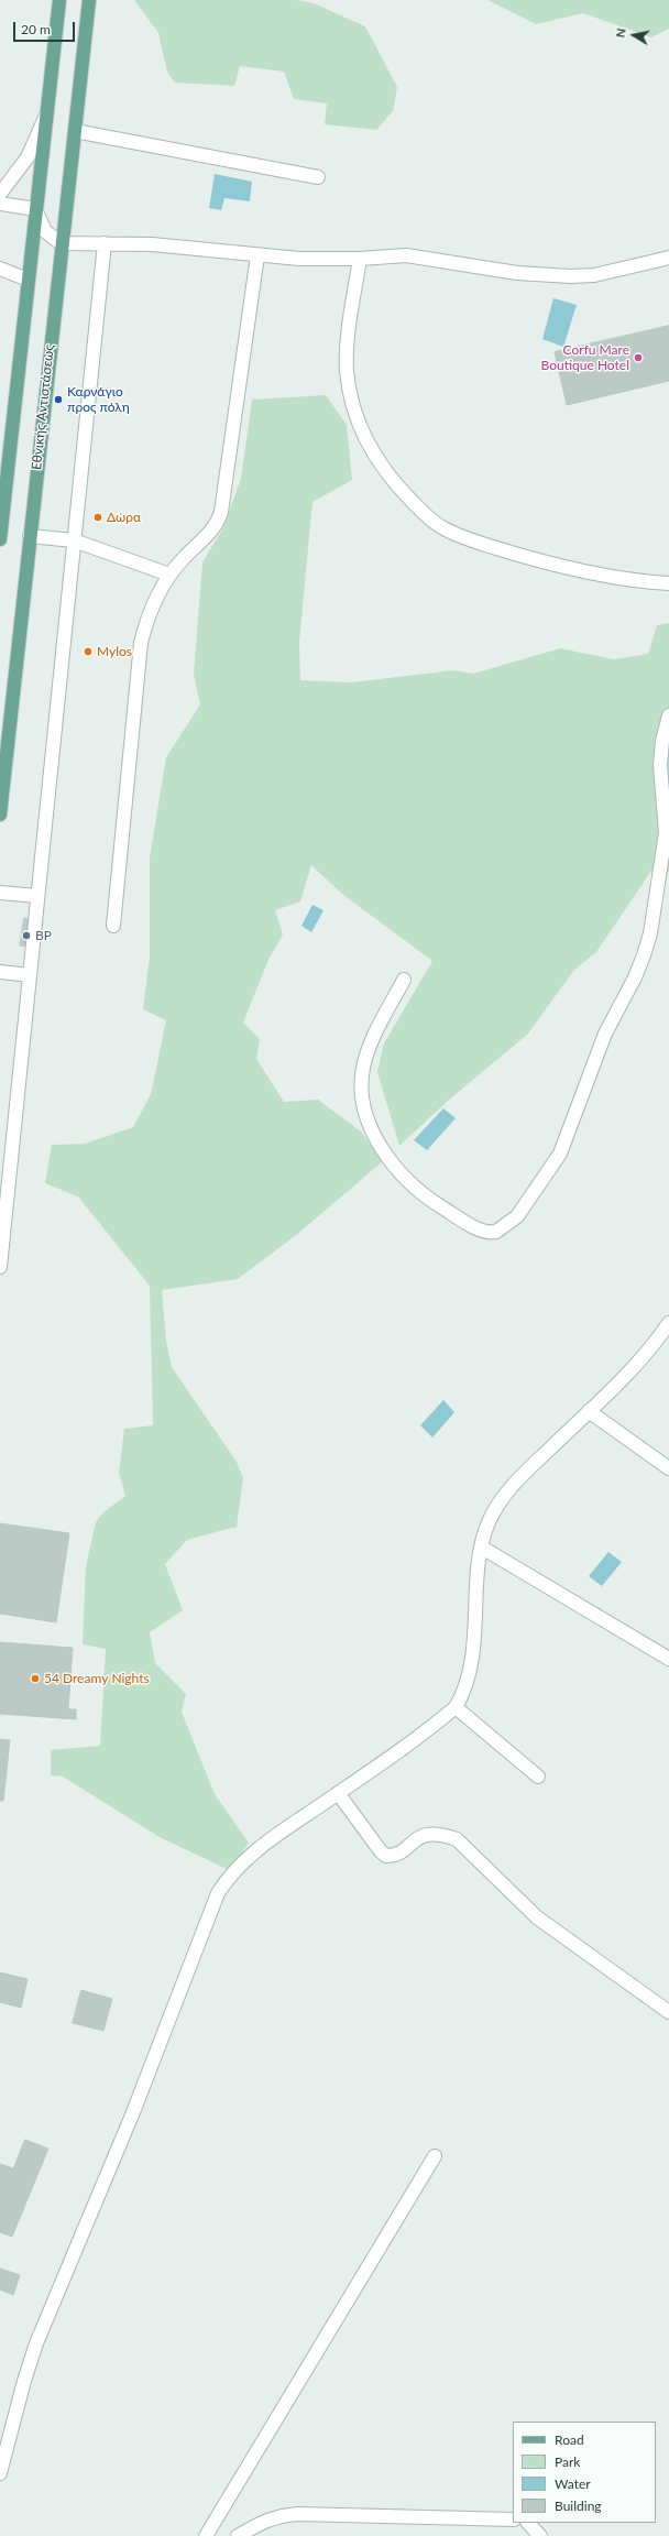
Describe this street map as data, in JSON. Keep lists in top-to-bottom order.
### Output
{
  "streets": {
    "main road": ["Εθνικής Αντιστάσεως"]
  },
  "places": [
    "Corfu Mare Boutique Hotel",
    "Καρνάγιο προς πόλη",
    "Δώρα",
    "Mylos",
    "BP",
    "54 Dreamy Nights"
  ],
  "legend": [
    "Road",
    "Park",
    "Water",
    "Building"
  ],
  "scale_bar": "20 m",
  "north": "left"
}
